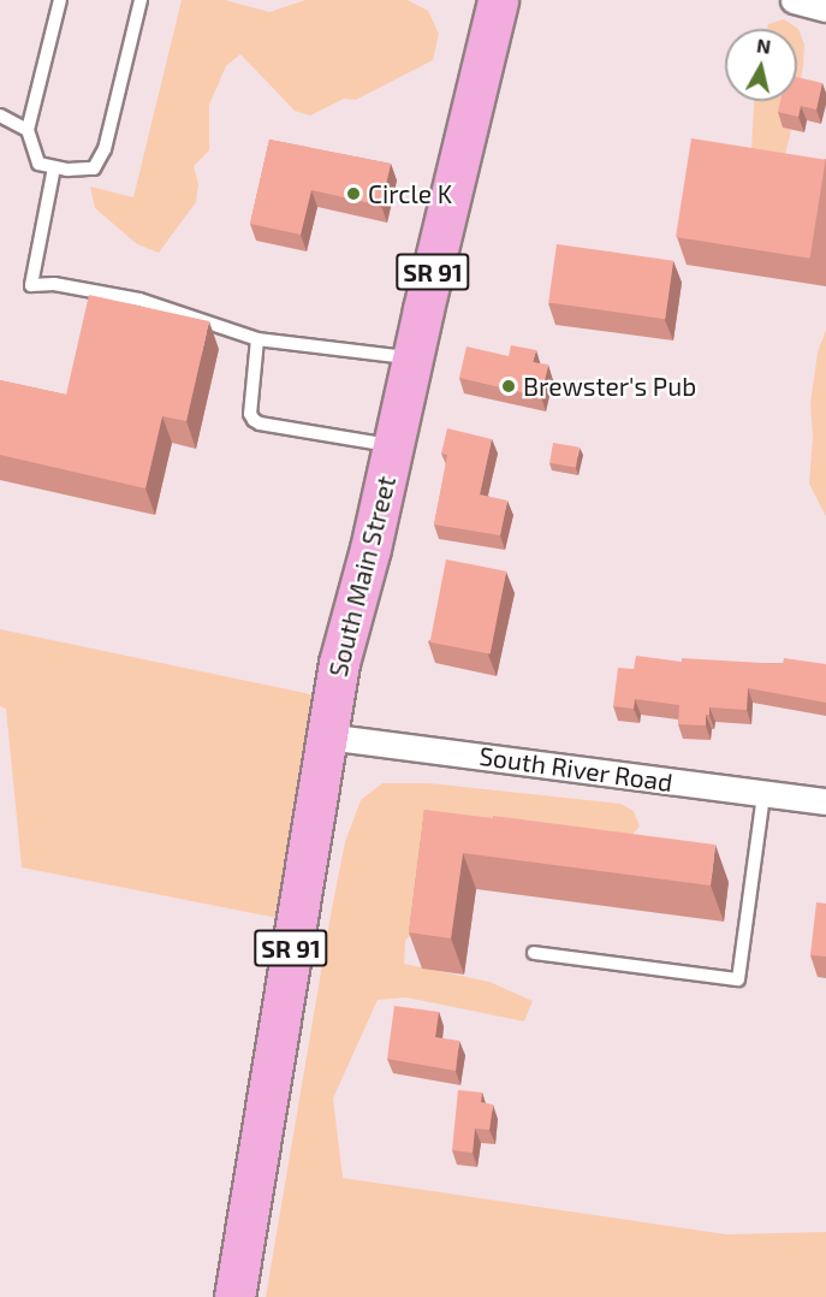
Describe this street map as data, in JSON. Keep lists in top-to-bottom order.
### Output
{
  "streets": {
    "main road": ["SR 91", "South Main Street"],
    "street": ["South River Road"]
  },
  "crossings": [
    ["South Main Street", "South River Road"]
  ],
  "places": ["Circle K", "Brewster's Pub"],
  "north": "top"
}
